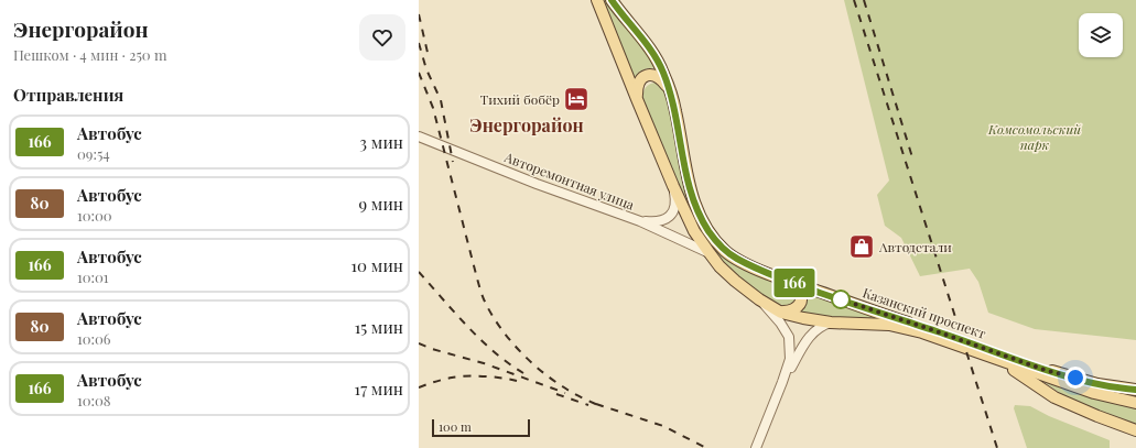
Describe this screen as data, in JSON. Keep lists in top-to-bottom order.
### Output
{
  "streets": {
    "main road": ["Казанский проспект"],
    "street": ["Авторемонтная улица"]
  },
  "crossings": [
    ["Авторемонтная улица", "Казанский проспект"]
  ],
  "districts": ["Энергорайон"],
  "parks": ["Комсомольский парк"],
  "places": {
    "hotel": ["Тихий бобёр"],
    "shop": ["Автодетали"]
  },
  "lines": ["bus line 166"],
  "scale_bar": "100 m",
  "page": {
    "heading": [
      ["Энергорайон", "Пешком · 4 мин · 250 m"],
      "Отправления"
    ],
    "on_map": "166",
    "list": [
      {
        "mark": "166",
        "name": "Автобус",
        "note": "09:54",
        "value": "3 мин"
      },
      {
        "mark": "80",
        "name": "Автобус",
        "note": "10:00",
        "value": "9 мин"
      },
      {
        "mark": "166",
        "name": "Автобус",
        "note": "10:01",
        "value": "10 мин"
      },
      {
        "mark": "80",
        "name": "Автобус",
        "note": "10:06",
        "value": "15 мин"
      },
      {
        "mark": "166",
        "name": "Автобус",
        "note": "10:08",
        "value": "17 мин"
      }
    ],
    "scale": "100 m"
  }
}
